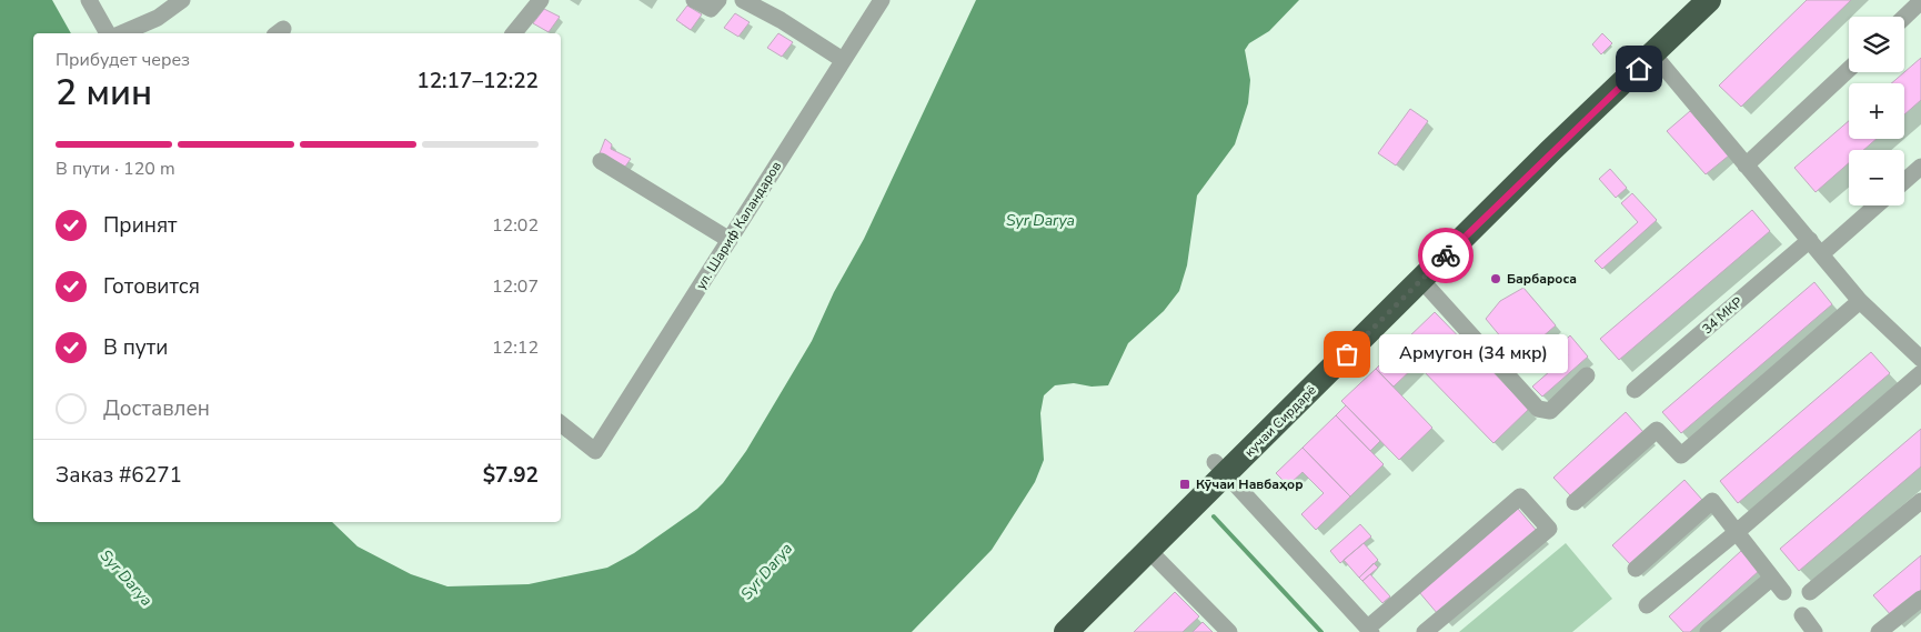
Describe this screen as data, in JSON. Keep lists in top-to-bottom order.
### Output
{
  "streets": {
    "highway": ["кучаи Сирдарё"],
    "street": ["ул. Шариф Каландаров", "34 МКР"]
  },
  "water": ["Syr Darya"],
  "places": {
    "other": ["Барбароса", "Армугон (34 мкр)"],
    "transit": ["Кӯчаи Навбаҳор"]
  },
  "page": {
    "map_buttons": ["+", "−"],
    "heading": ["2 мин", "Прибудет через", "12:17–12:22"],
    "panel": ["Заказ #6271", "$7.92"],
    "bar": "В пути · 120 m",
    "list": [
      ["Принят", "12:02"],
      ["Готовится", "12:07"],
      ["В пути", "12:12"],
      "Доставлен"
    ],
    "bubble": "Армугон (34 мкр)"
  }
}
